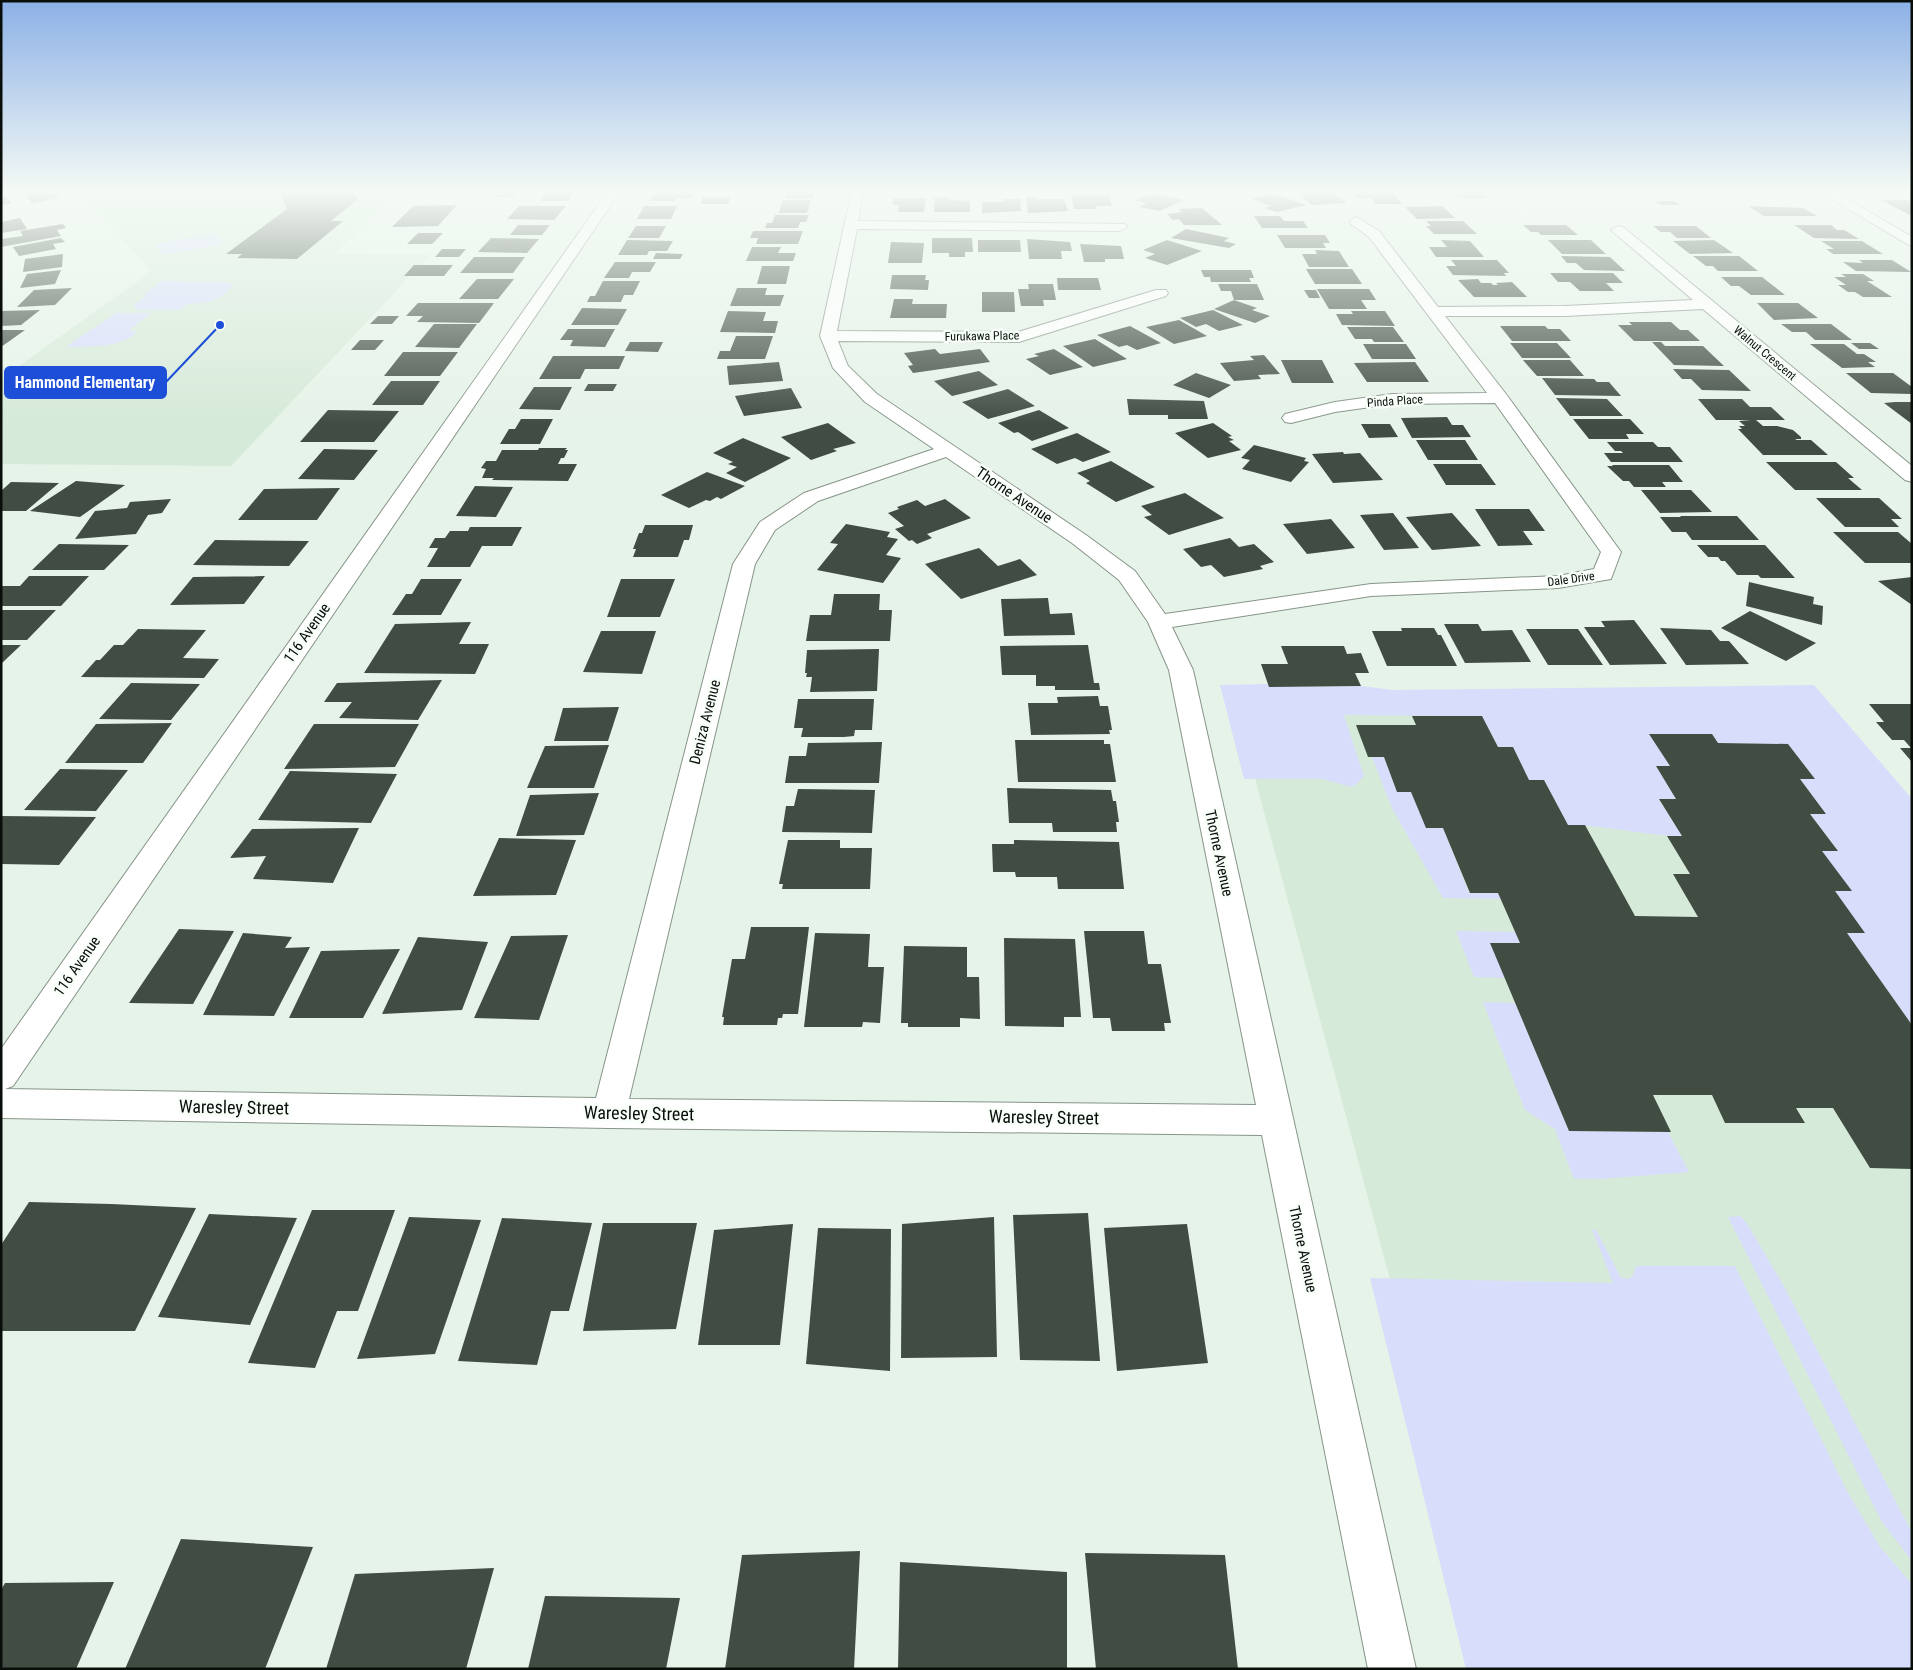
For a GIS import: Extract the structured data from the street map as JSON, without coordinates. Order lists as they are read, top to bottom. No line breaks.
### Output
{"streets":{"street":["Furukawa Place","Walnut Crescent","Pinda Place","Thorne Avenue","Dale Drive","116 Avenue","Deniza Avenue","Waresley Street"]},"crossings":[["Furukawa Place","Thorne Avenue"],["Pinda Place","Dale Drive"],["Thorne Avenue","Dale Drive"],["Thorne Avenue","Deniza Avenue"],["Thorne Avenue","Waresley Street"],["Deniza Avenue","Waresley Street"]],"places":["Hammond Elementary"]}
